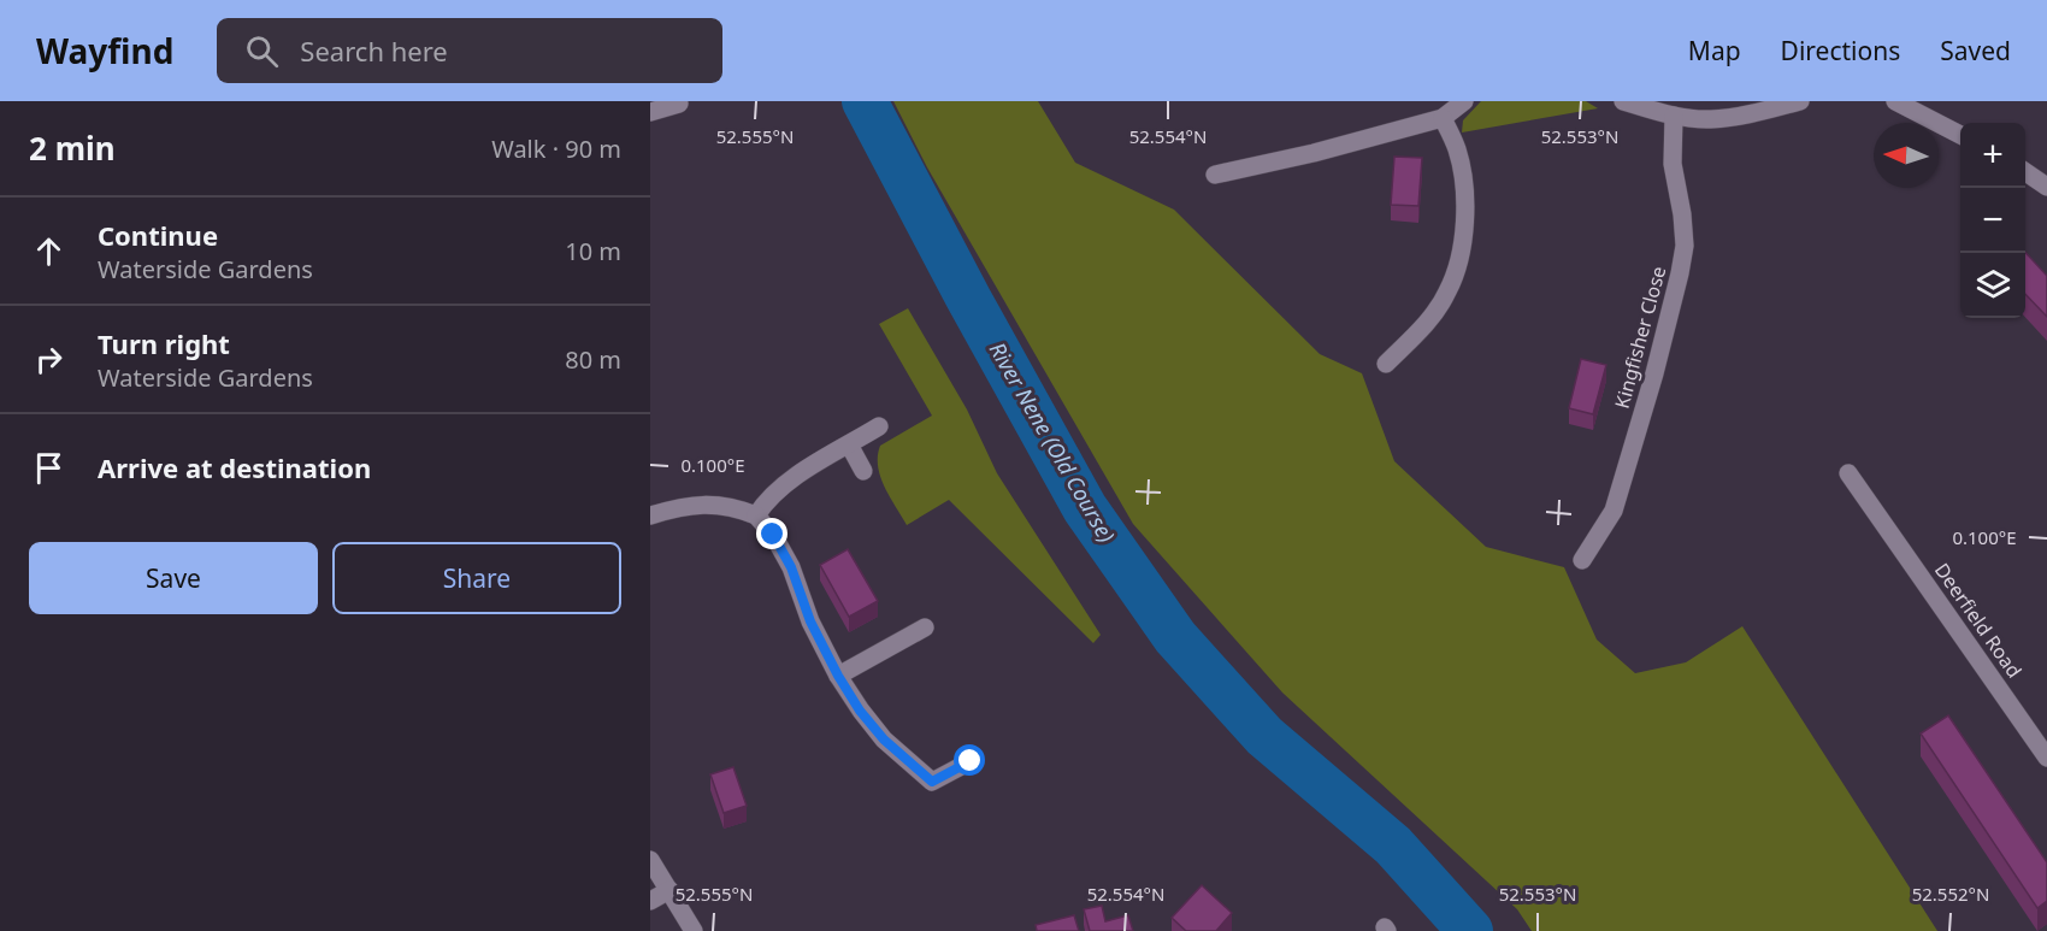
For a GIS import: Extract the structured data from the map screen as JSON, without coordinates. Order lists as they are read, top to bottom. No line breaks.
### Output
{"streets":{"street":["Kingfisher Close","Deerfield Road"]},"water":["River Nene (Old Course)"],"north":"left","page":{"header":"Wayfind","search":"Search here","nav":["Map","Directions","Saved"],"heading":["2 min","Walk · 90 m"],"map_buttons":["+","−"],"list":[["Continue","Waterside Gardens","10 m"],["Turn right","Waterside Gardens","80 m"],"Arrive at destination"],"buttons":["Save","Share"]},"coordinates":["52.555°N","52.554°N","52.553°N","0.100°E","52.552°N"]}
